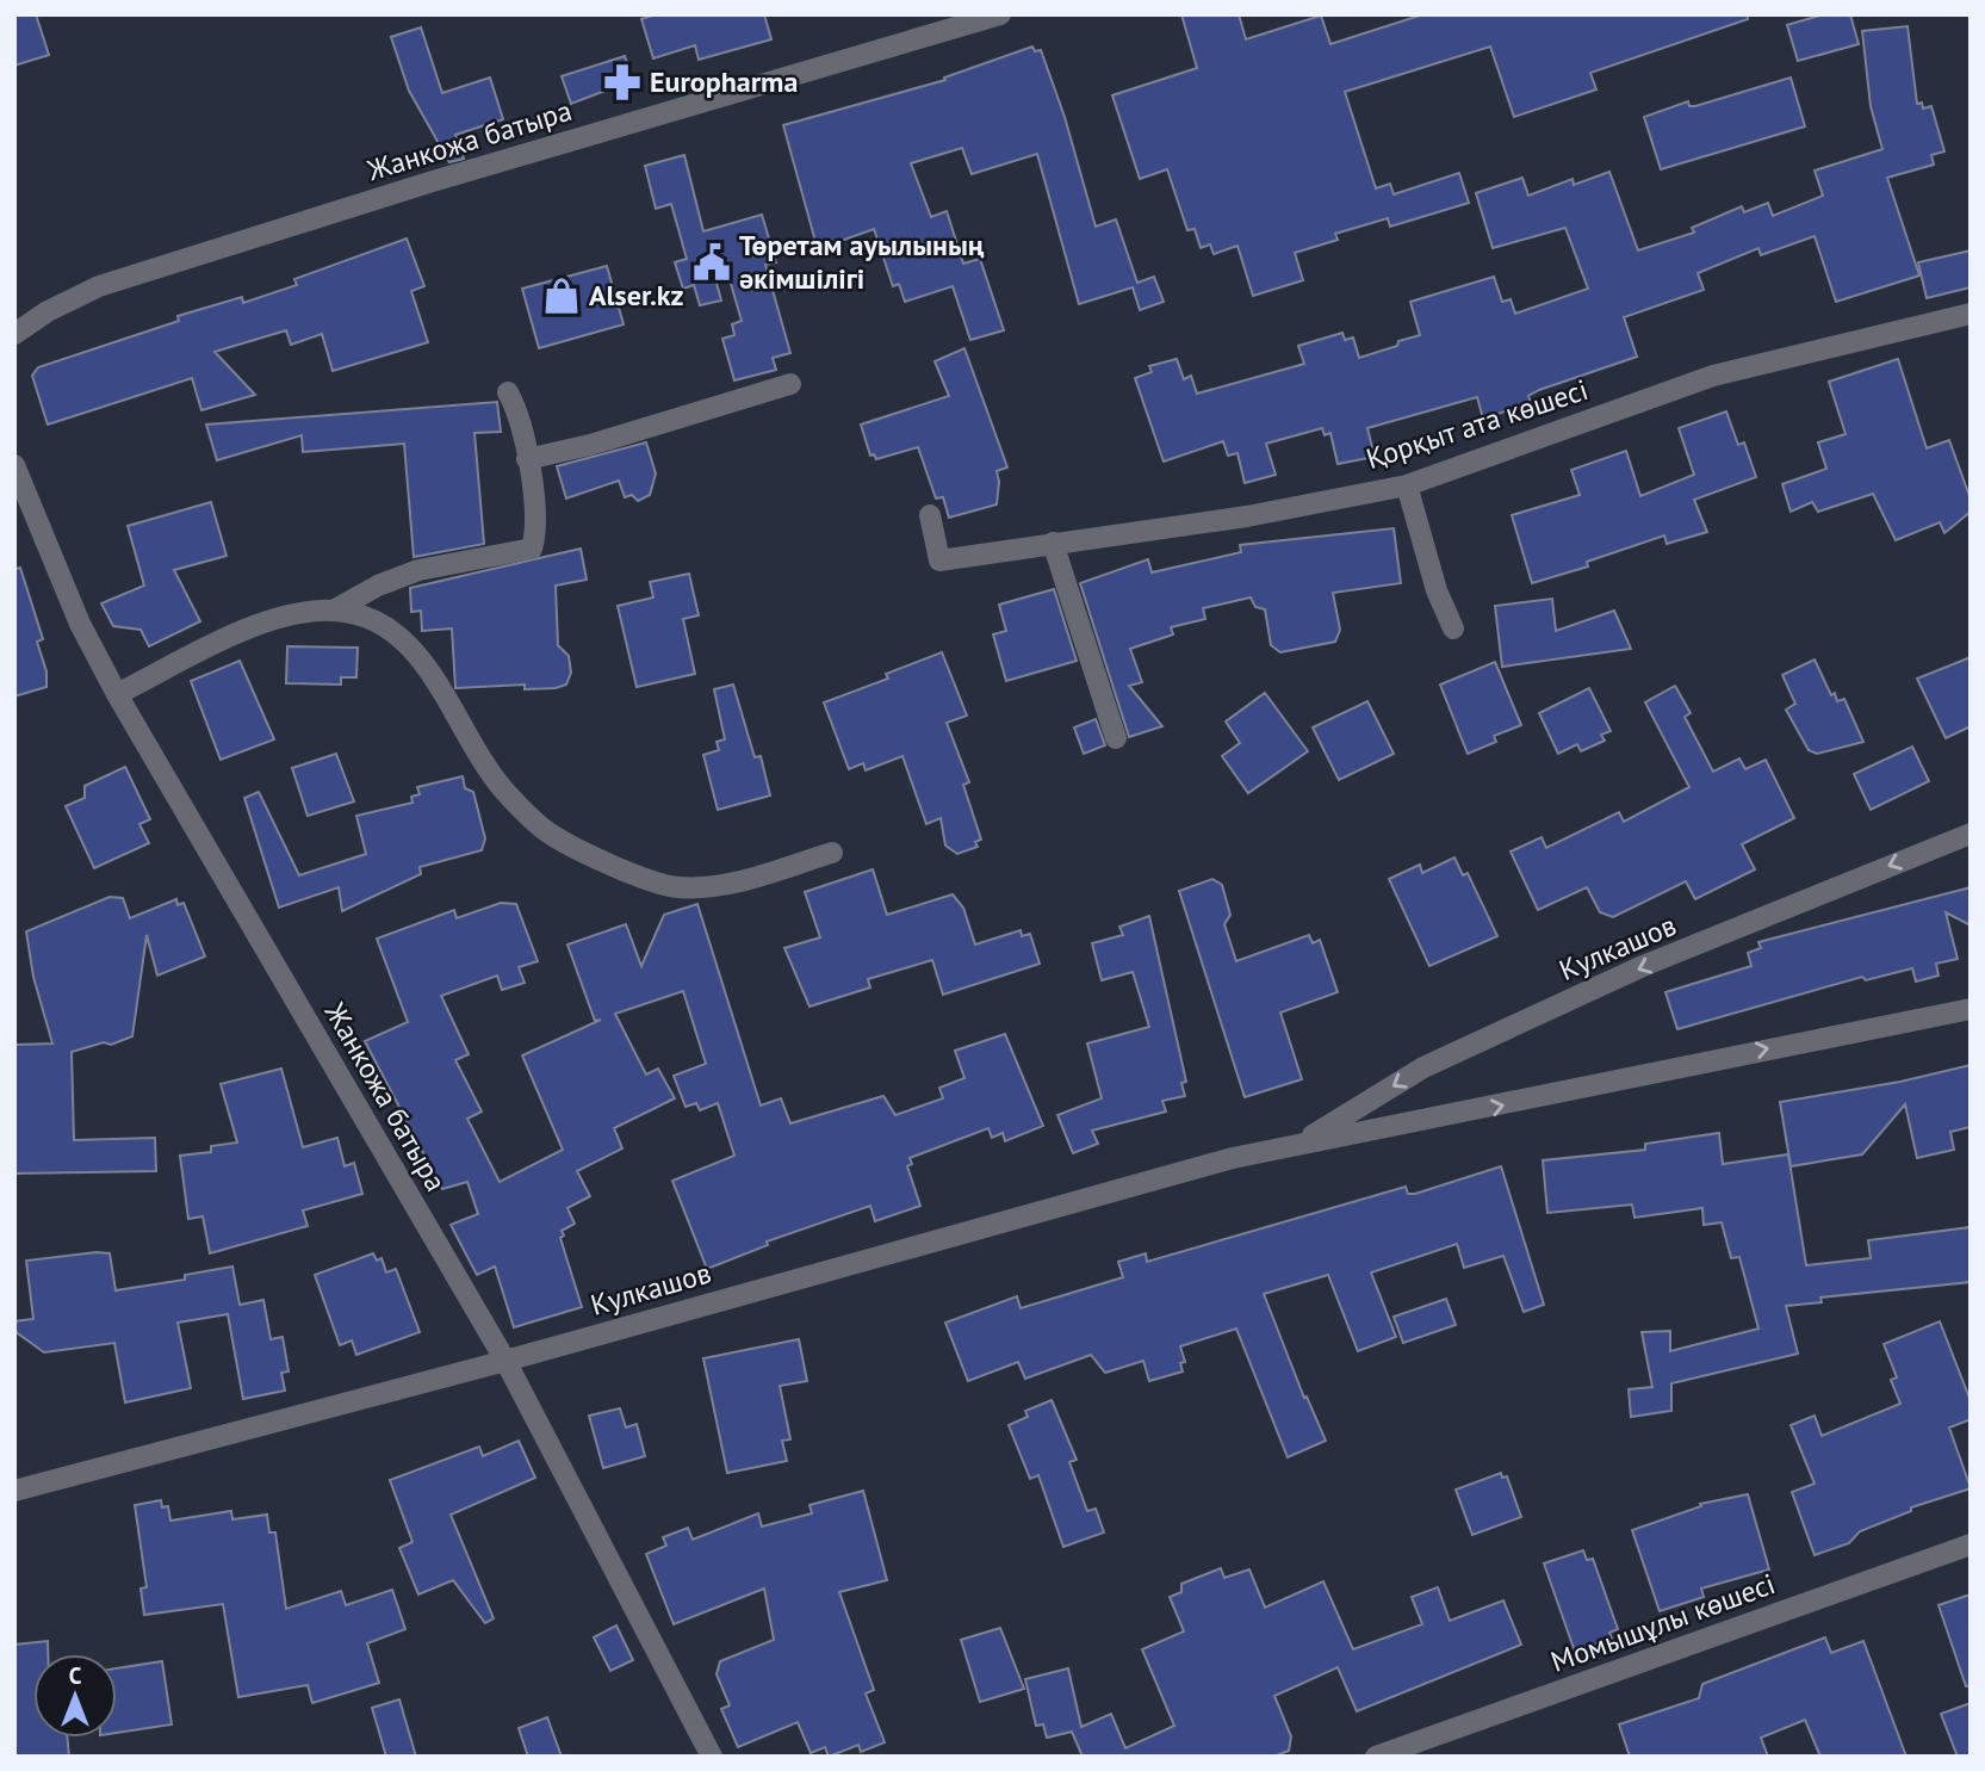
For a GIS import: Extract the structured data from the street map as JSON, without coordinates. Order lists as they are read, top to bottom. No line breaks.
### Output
{"streets":{"street":["Жанкожа батыра","Қорқыт ата көшесі","Кулкашов","Момышұлы көшесі"]},"crossings":[["Жанкожа батыра","Кулкашов"]],"places":{"pharmacy":["Europharma"],"public building":["Төретам ауылының әкімшілігі"],"shop":["Alser.kz"]},"north":"top"}
